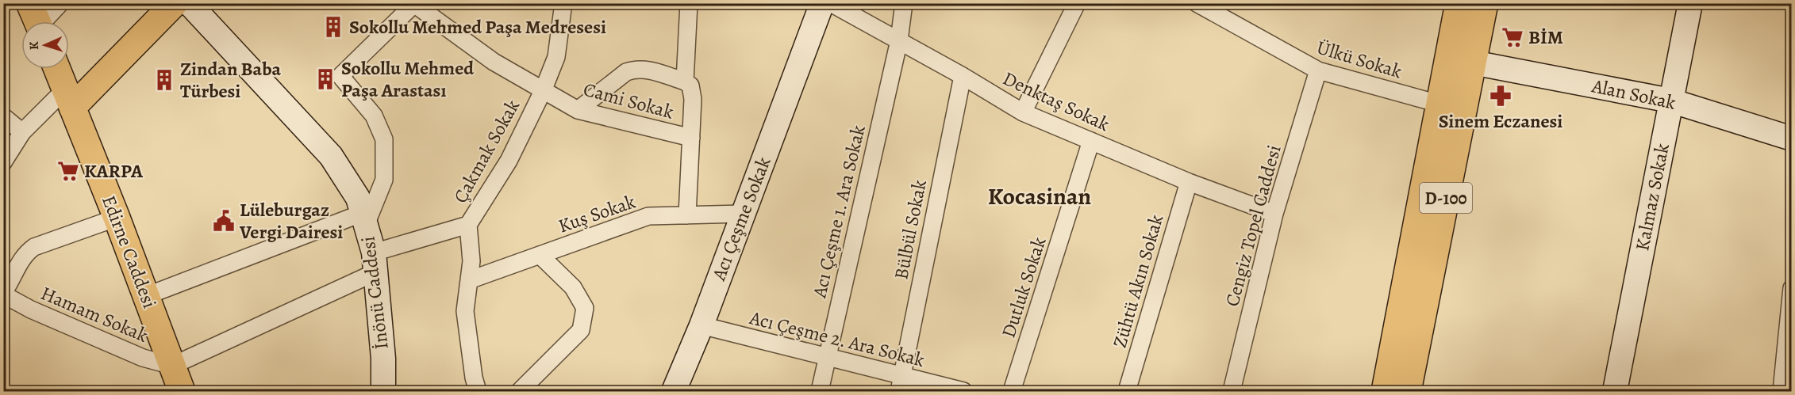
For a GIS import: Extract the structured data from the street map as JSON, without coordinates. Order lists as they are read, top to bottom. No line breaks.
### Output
{"streets":{"main road":["Alan Sokak","Kalmaz Sokak","D-100","Acı Çeşme Sokak","Edirne Caddesi","İnönü Caddesi"],"street":["Ülkü Sokak","Cami Sokak","Denktaş Sokak","Çakmak Sokak","Acı Çeşme 1. Ara Sokak","Kuş Sokak","Cengiz Topel Caddesi","Bülbül Sokak","Zühtü Akın Sokak","Dutluk Sokak","Hamam Sokak","Acı Çeşme 2. Ara Sokak"]},"crossings":[["Ülkü Sokak","D-100"],["Ülkü Sokak","Cengiz Topel Caddesi"],["Alan Sokak","Kalmaz Sokak"],["Alan Sokak","D-100"],["Cami Sokak","Çakmak Sokak"],["Denktaş Sokak","Acı Çeşme 1. Ara Sokak"],["Denktaş Sokak","Cengiz Topel Caddesi"],["Denktaş Sokak","Bülbül Sokak"],["Denktaş Sokak","Zühtü Akın Sokak"],["Denktaş Sokak","Dutluk Sokak"],["Çakmak Sokak","Edirne Caddesi"],["Çakmak Sokak","İnönü Caddesi"],["Çakmak Sokak","Hamam Sokak"],["Acı Çeşme 1. Ara Sokak","Acı Çeşme 2. Ara Sokak"],["Kuş Sokak","Acı Çeşme Sokak"],["Acı Çeşme Sokak","Acı Çeşme 2. Ara Sokak"],["Bülbül Sokak","Acı Çeşme 2. Ara Sokak"],["Edirne Caddesi","Hamam Sokak"]],"districts":["Kocasinan"],"places":{"building":["Sokollu Mehmed Paşa Medresesi","Sokollu Mehmed Paşa Arastası","Zindan Baba Türbesi"],"supermarket":["BİM","KARPA"],"pharmacy":["Sinem Eczanesi"],"public building":["Lüleburgaz Vergi Dairesi"]},"north":"left"}
